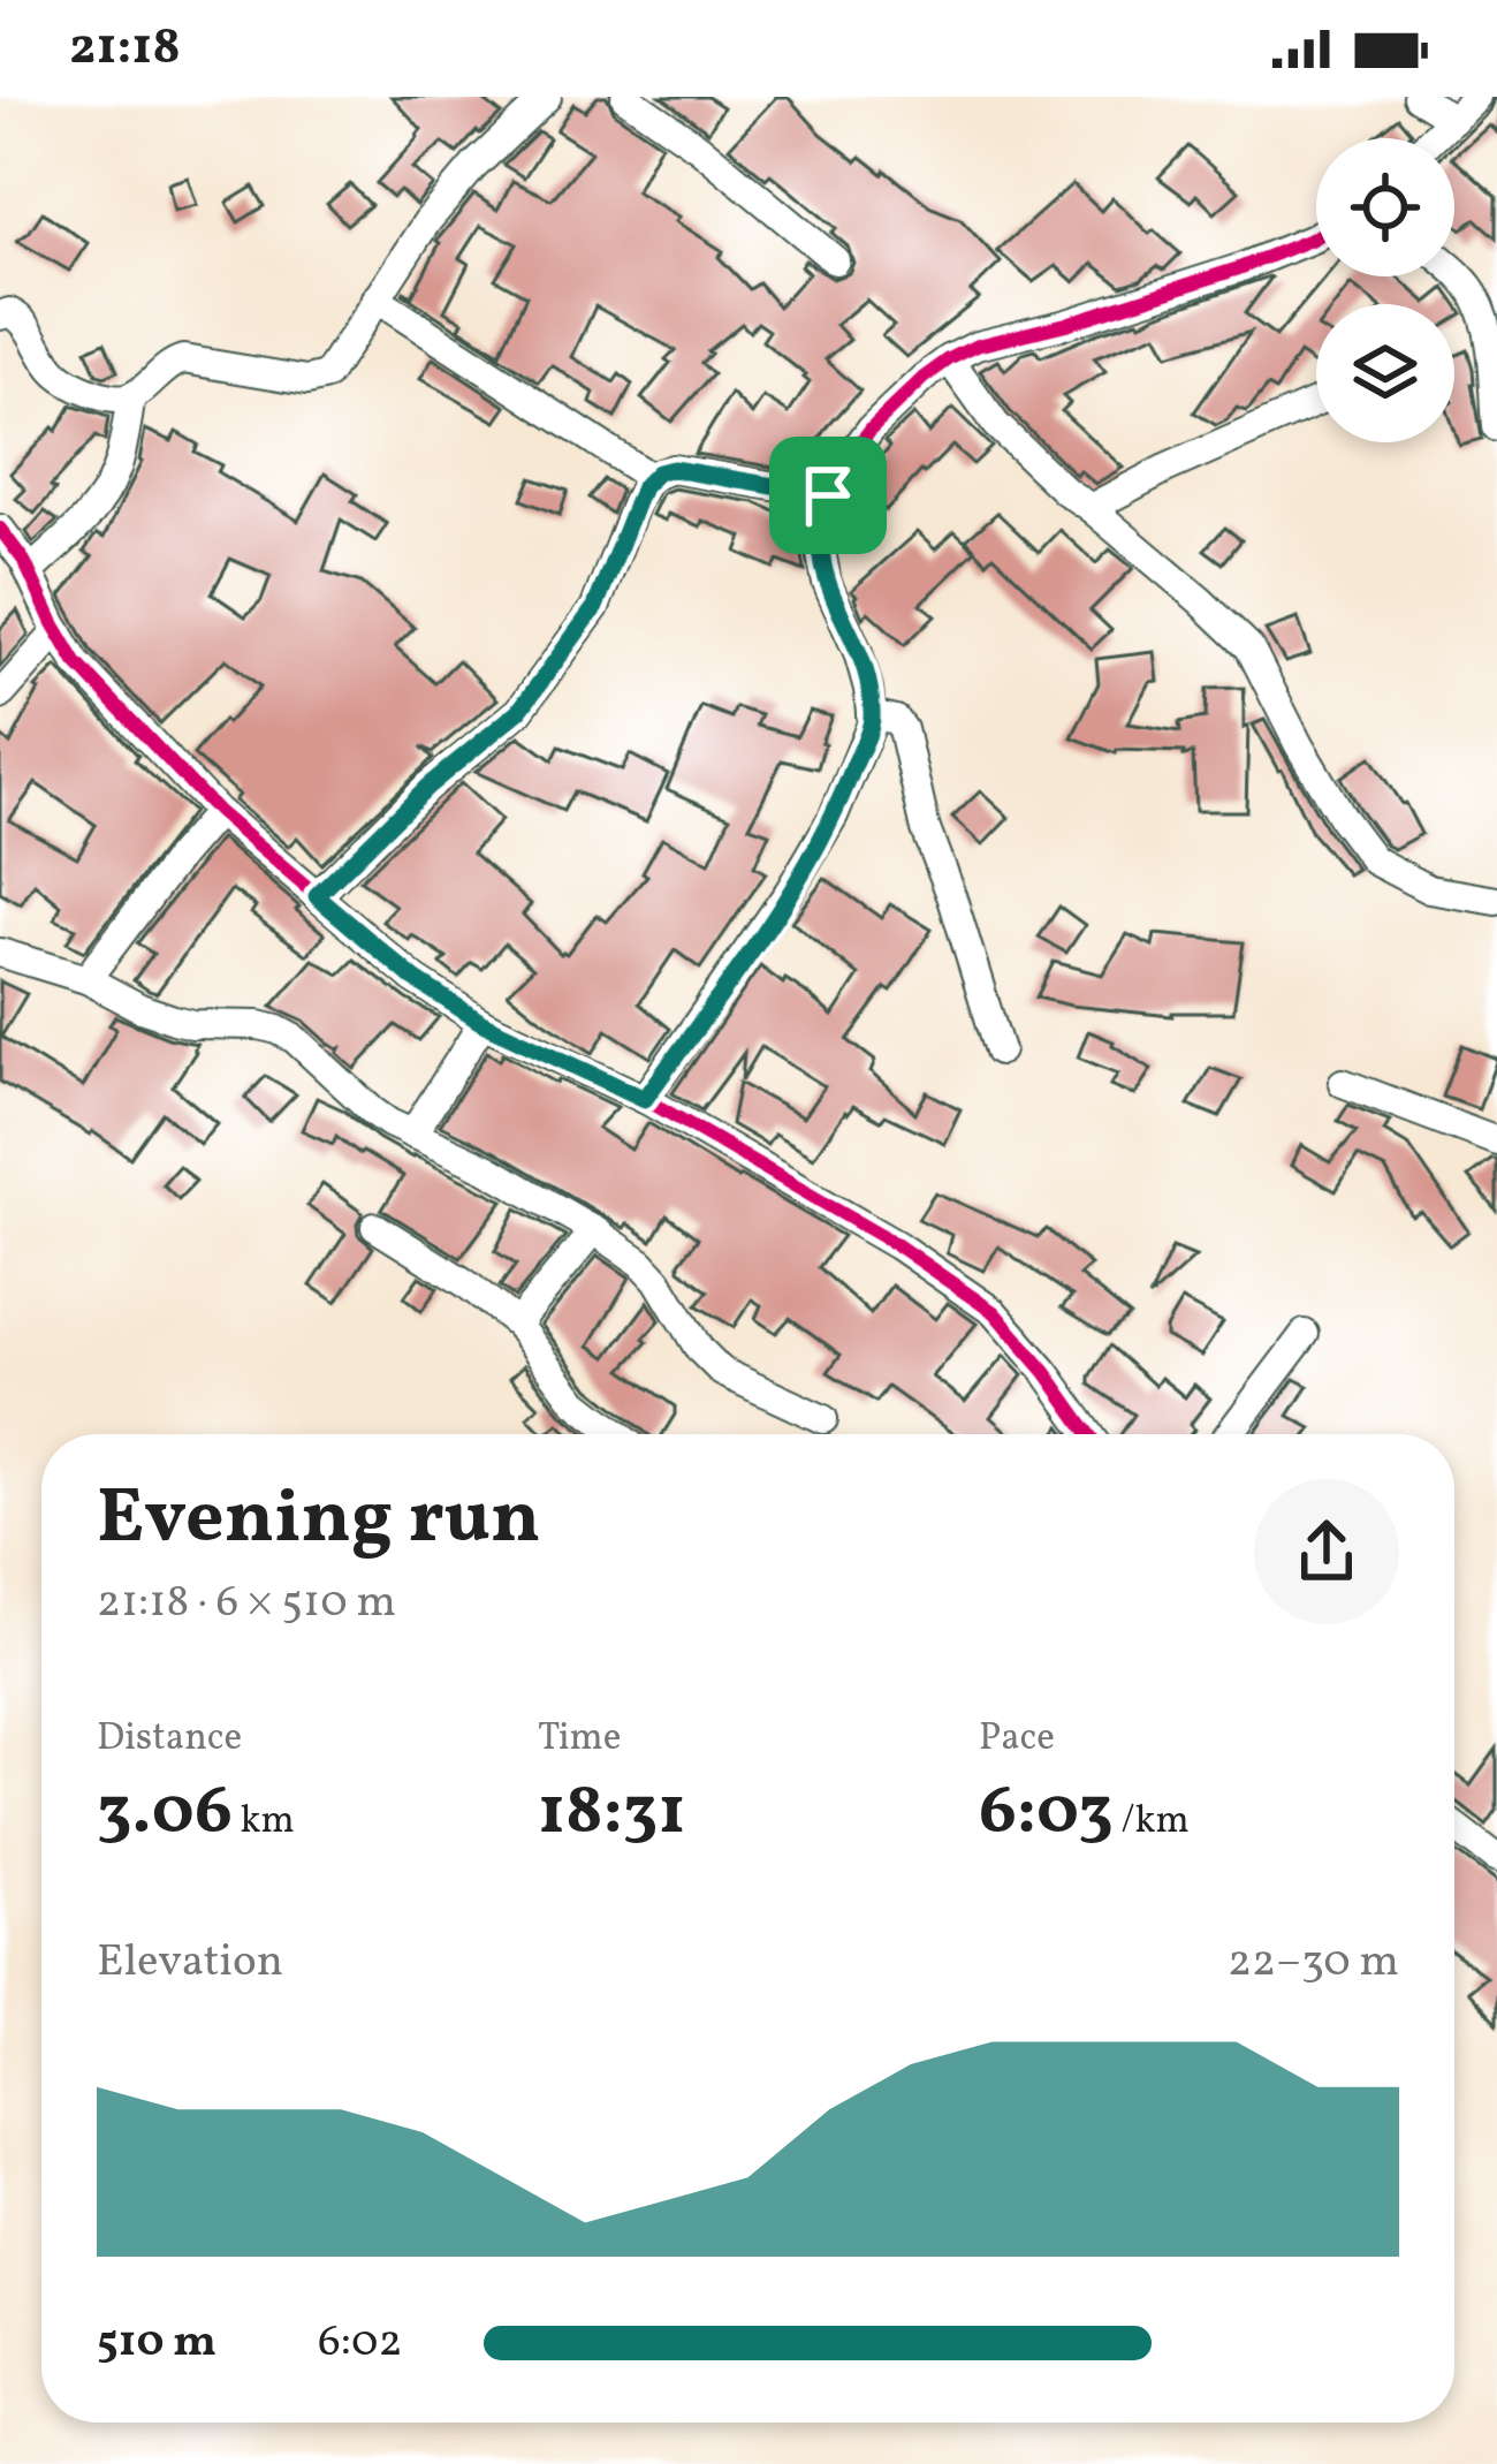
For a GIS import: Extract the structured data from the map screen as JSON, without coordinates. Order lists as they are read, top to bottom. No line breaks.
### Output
{"page":{"status":"21:18","heading":["Evening run","21:18 · 6 × 510 m"],"stats":[["Distance","3.06 km"],["Time","18:31"],["Pace","6:03 /km"]],"chart":["Elevation","22–30 m"],"list":[{"name":"510 m","note":"6:02"}]}}
